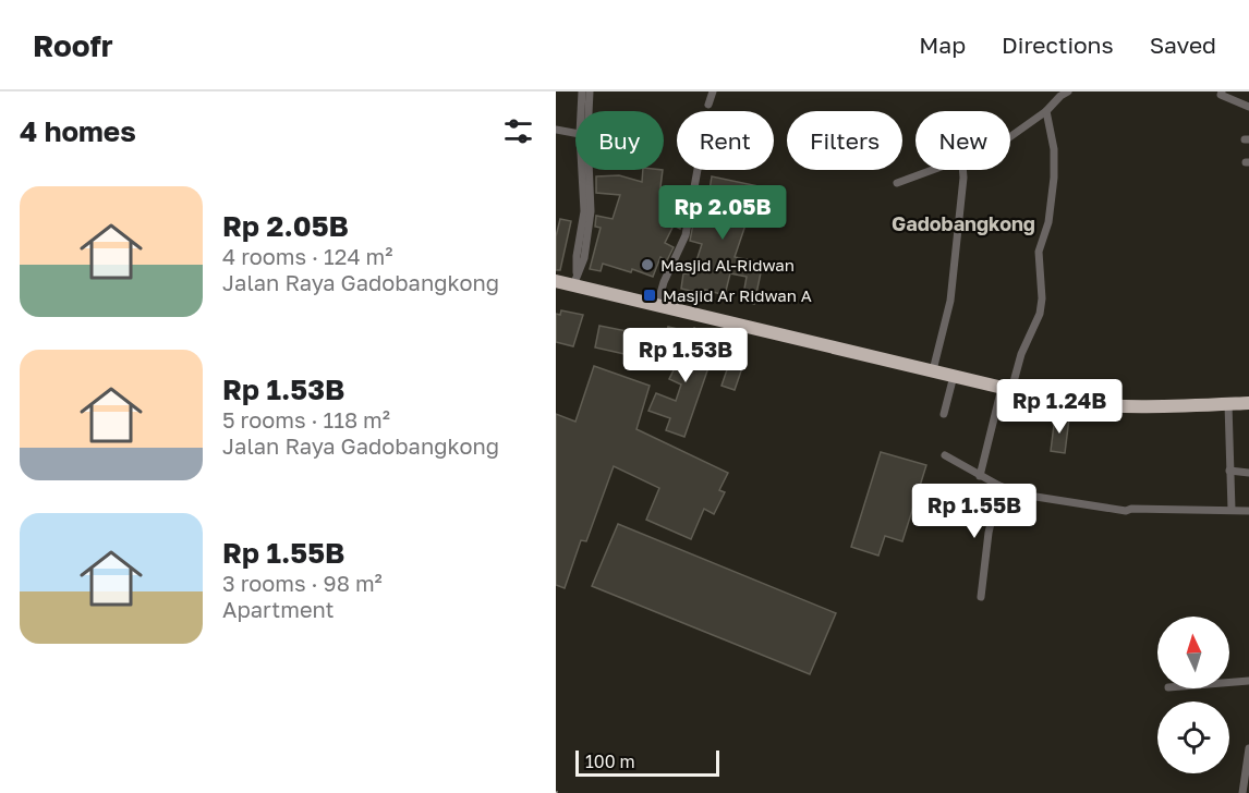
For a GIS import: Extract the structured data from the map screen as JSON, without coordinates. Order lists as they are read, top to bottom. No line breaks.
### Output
{"districts":["Gadobangkong"],"places":{"other":["Masjid Al-Ridwan"],"transit":["Masjid Ar Ridwan A"]},"scale_bar":"100 m","north":"top","page":{"header":"Roofr","nav":["Map","Directions","Saved"],"heading":"4 homes","chip":["Buy","Rent","Filters","New"],"list":[{"name":"Rp 2.05B","note":"4 rooms · 124 m² · Jalan Raya Gadobangkong"},{"name":"Rp 1.53B","note":"5 rooms · 118 m² · Jalan Raya Gadobangkong"},{"name":"Rp 1.55B","note":"3 rooms · 98 m² · Apartment"}],"price":["Rp 2.05B","Rp 1.53B","Rp 1.24B","Rp 1.55B"],"scale":"100 m"}}
